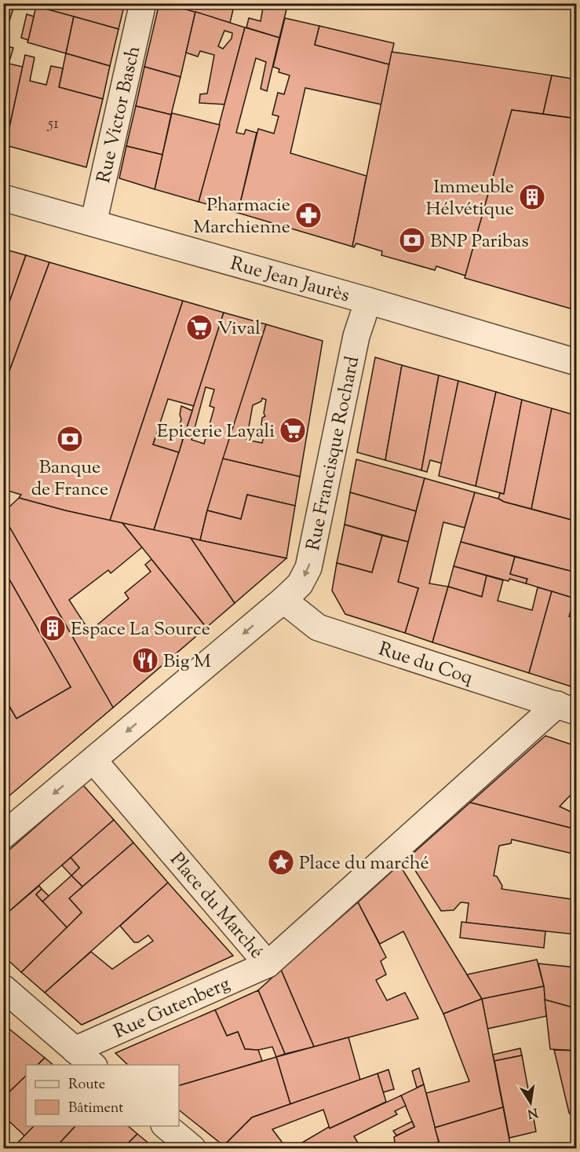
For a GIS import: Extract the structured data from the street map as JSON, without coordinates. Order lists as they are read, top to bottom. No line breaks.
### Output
{"streets":{"street":["Rue Victor Basch","Rue Jean Jaurès","Rue Francisque Rochard","Rue du Coq","Place du Marché","Rue Gutenberg"]},"crossings":[["Rue Victor Basch","Rue Jean Jaurès"],["Rue Jean Jaurès","Rue Francisque Rochard"],["Rue Francisque Rochard","Rue du Coq"],["Rue du Coq","Place du Marché"],["Place du Marché","Rue Gutenberg"]],"one_way":["Rue Francisque Rochard"],"places":{"building":["Immeuble Hélvétique","Espace La Source"],"pharmacy":["Pharmacie Marchienne"],"bank":["BNP Paribas","Banque de France"],"supermarket":["Vival","Epicerie Layali"],"restaurant":["Big M"],"place":["Place du marché"]},"house_numbers":["51"],"legend":["Route","Bâtiment"],"north":"bottom"}
